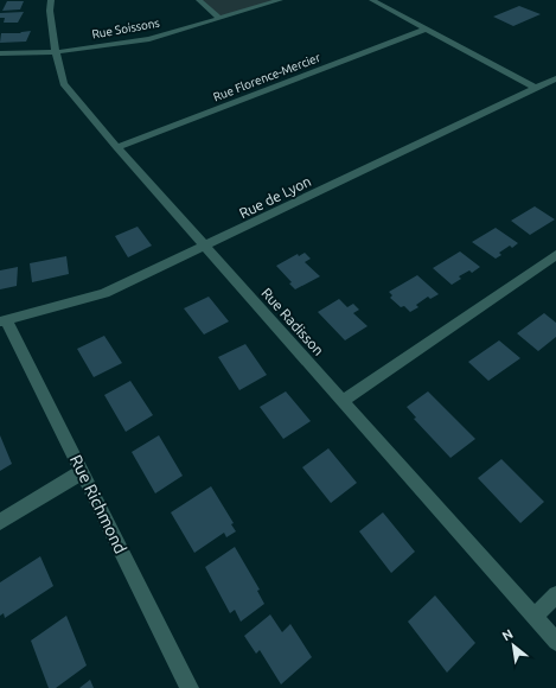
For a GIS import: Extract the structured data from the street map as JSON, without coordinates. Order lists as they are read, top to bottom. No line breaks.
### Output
{"streets":{"street":["Rue Soissons","Rue Florence-Mercier","Rue de Lyon","Rue Radisson","Rue Richmond"]},"crossings":[["Rue Soissons","Rue Radisson"],["Rue Florence-Mercier","Rue Radisson"],["Rue de Lyon","Rue Radisson"],["Rue de Lyon","Rue Richmond"]],"north":"top left"}
